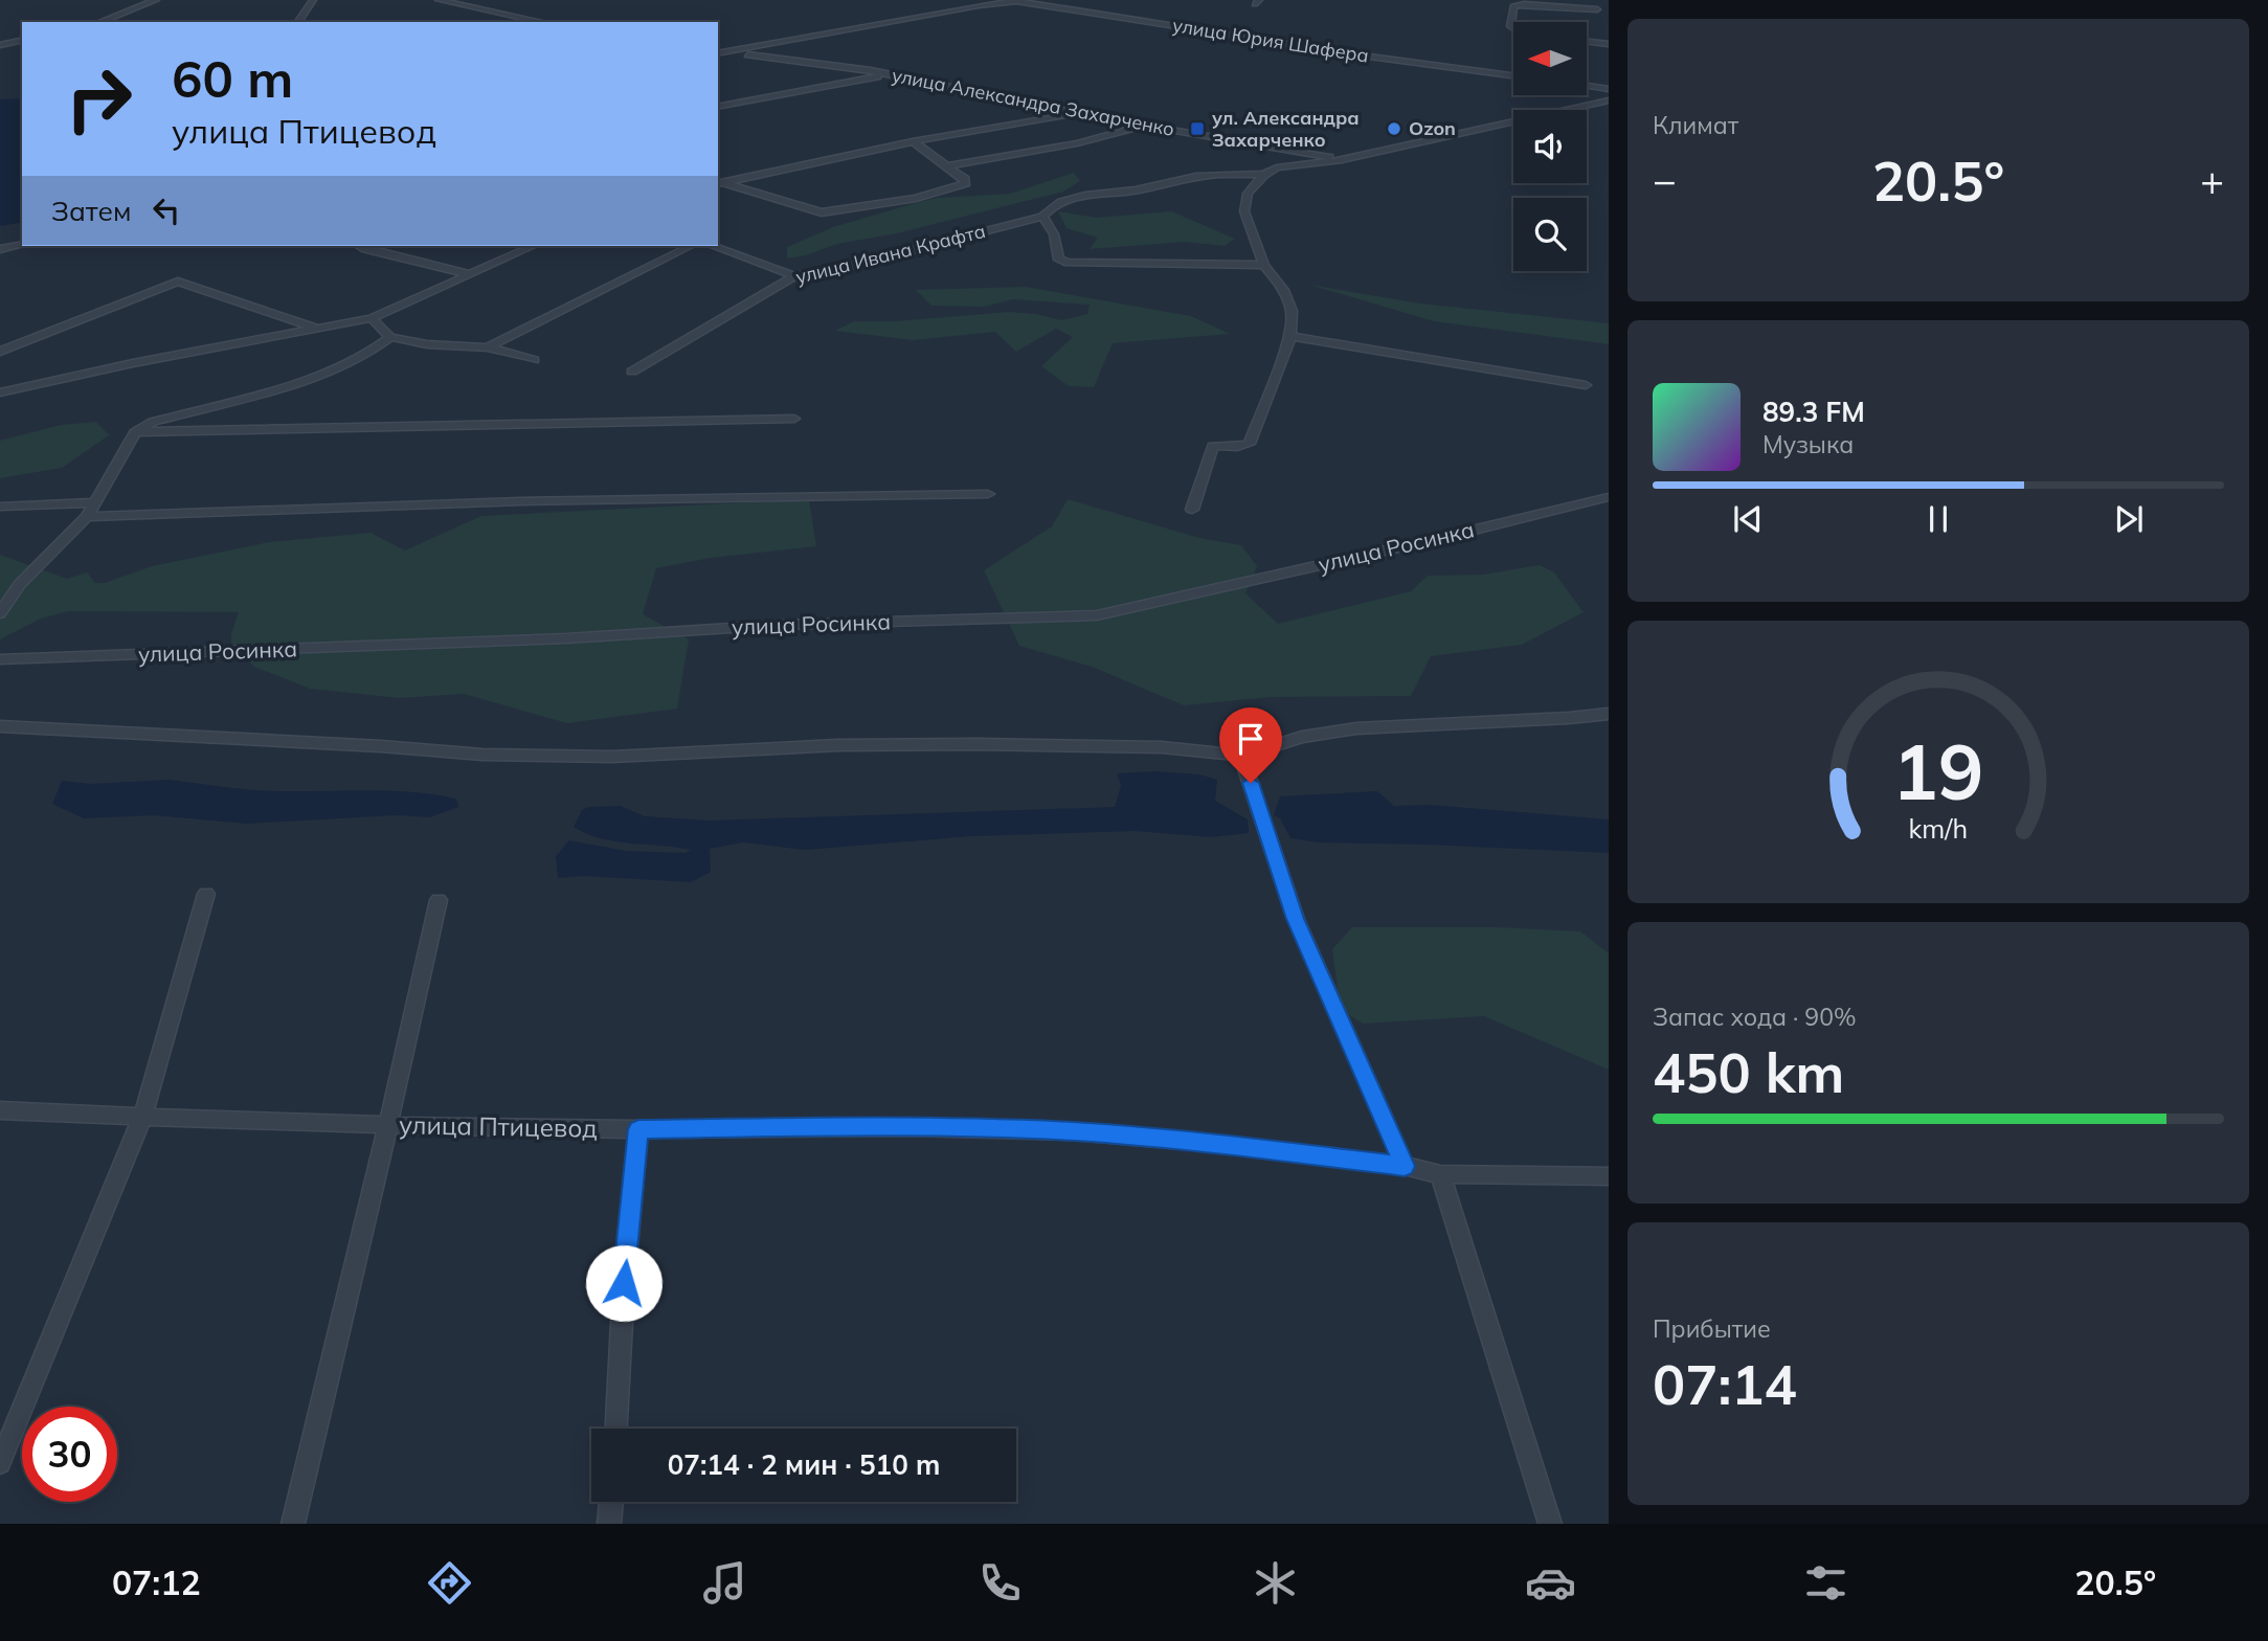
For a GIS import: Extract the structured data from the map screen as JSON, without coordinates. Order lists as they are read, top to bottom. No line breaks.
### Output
{"streets":{"street":["улица Юрия Шафера","улица Александра Захарченко","улица Ивана Крафта","улица Росинка","улица Птицевод"]},"crossings":[["улица Юрия Шафера","улица Александра Захарченко"],["улица Александра Захарченко","улица Ивана Крафта"]],"places":{"transit":["ул. Александра Захарченко"],"other":["Ozon"]},"north":"left","page":{"tile":["Климат",["Запас хода · 90%","450 km"],["Прибытие","07:14"]],"turn":["60 m","улица Птицевод"],"heat":["−","20.5°","+"],"then":"Затем","song":["89.3 FM","Музыка"],"limit":"30","trip":"07:14 · 2 мин · 510 m","tabs":["07:12","20.5°"],"gauge":["19","km/h"]}}
